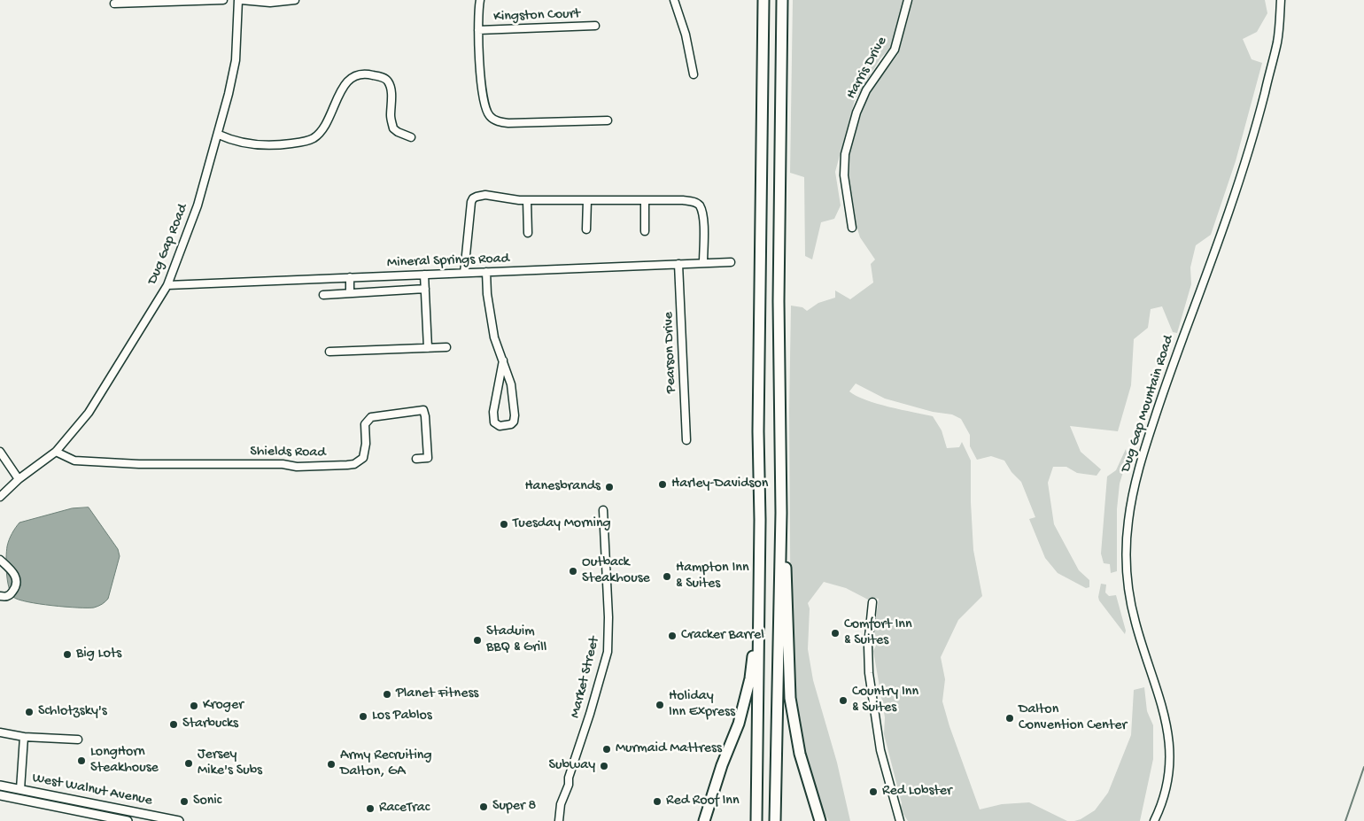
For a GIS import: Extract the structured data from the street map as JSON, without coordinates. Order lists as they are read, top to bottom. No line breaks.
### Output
{"streets":{"main road":["West Walnut Avenue"],"street":["Kingston Court","Harris Drive","Dug Gap Road","Mineral Springs Road","Pearson Drive","Dug Gap Mountain Road","Shields Road","Market Street"]},"crossings":[["Dug Gap Road","Mineral Springs Road"],["Dug Gap Road","Shields Road"],["Mineral Springs Road","Pearson Drive"]],"places":["Harley-Davidson","Hanesbrands","Tuesday Morning","Outback Steakhouse","Hampton Inn & Suites","Comfort Inn & Suites","Cracker Barrel","Staduim BBQ & Grill","Big Lots","Planet Fitness","Country Inn & Suites","Holiday Inn Express","Kroger","Schlotzsky's","Los Pablos","Dalton Convention Center","Starbucks","Murmaid Mattress","LongHorn Steakhouse","Jersey Mike's Subs","Army Recruiting Dalton, GA","Subway","Red Lobster","Sonic","Red Roof Inn","Super 8","RaceTrac"]}
